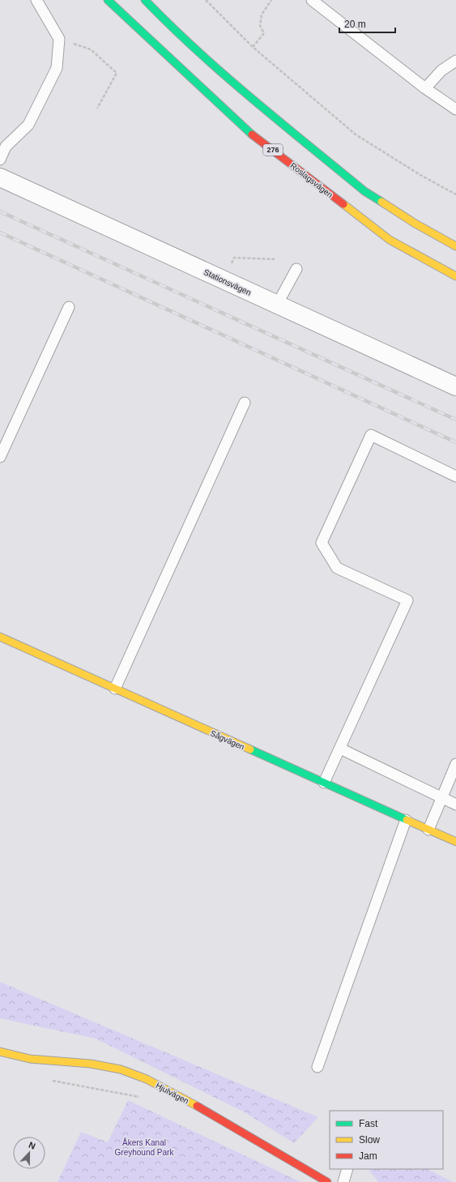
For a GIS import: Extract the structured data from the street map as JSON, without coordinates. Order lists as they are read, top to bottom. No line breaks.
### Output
{"streets":{"street":["276","Roslagsvägen","Stationsvägen","Sågvägen","Hjulvägen"]},"parks":["Åkers Kanal Greyhound Park"],"legend":["Fast","Slow","Jam"],"scale_bar":"20 m","north":"top"}
